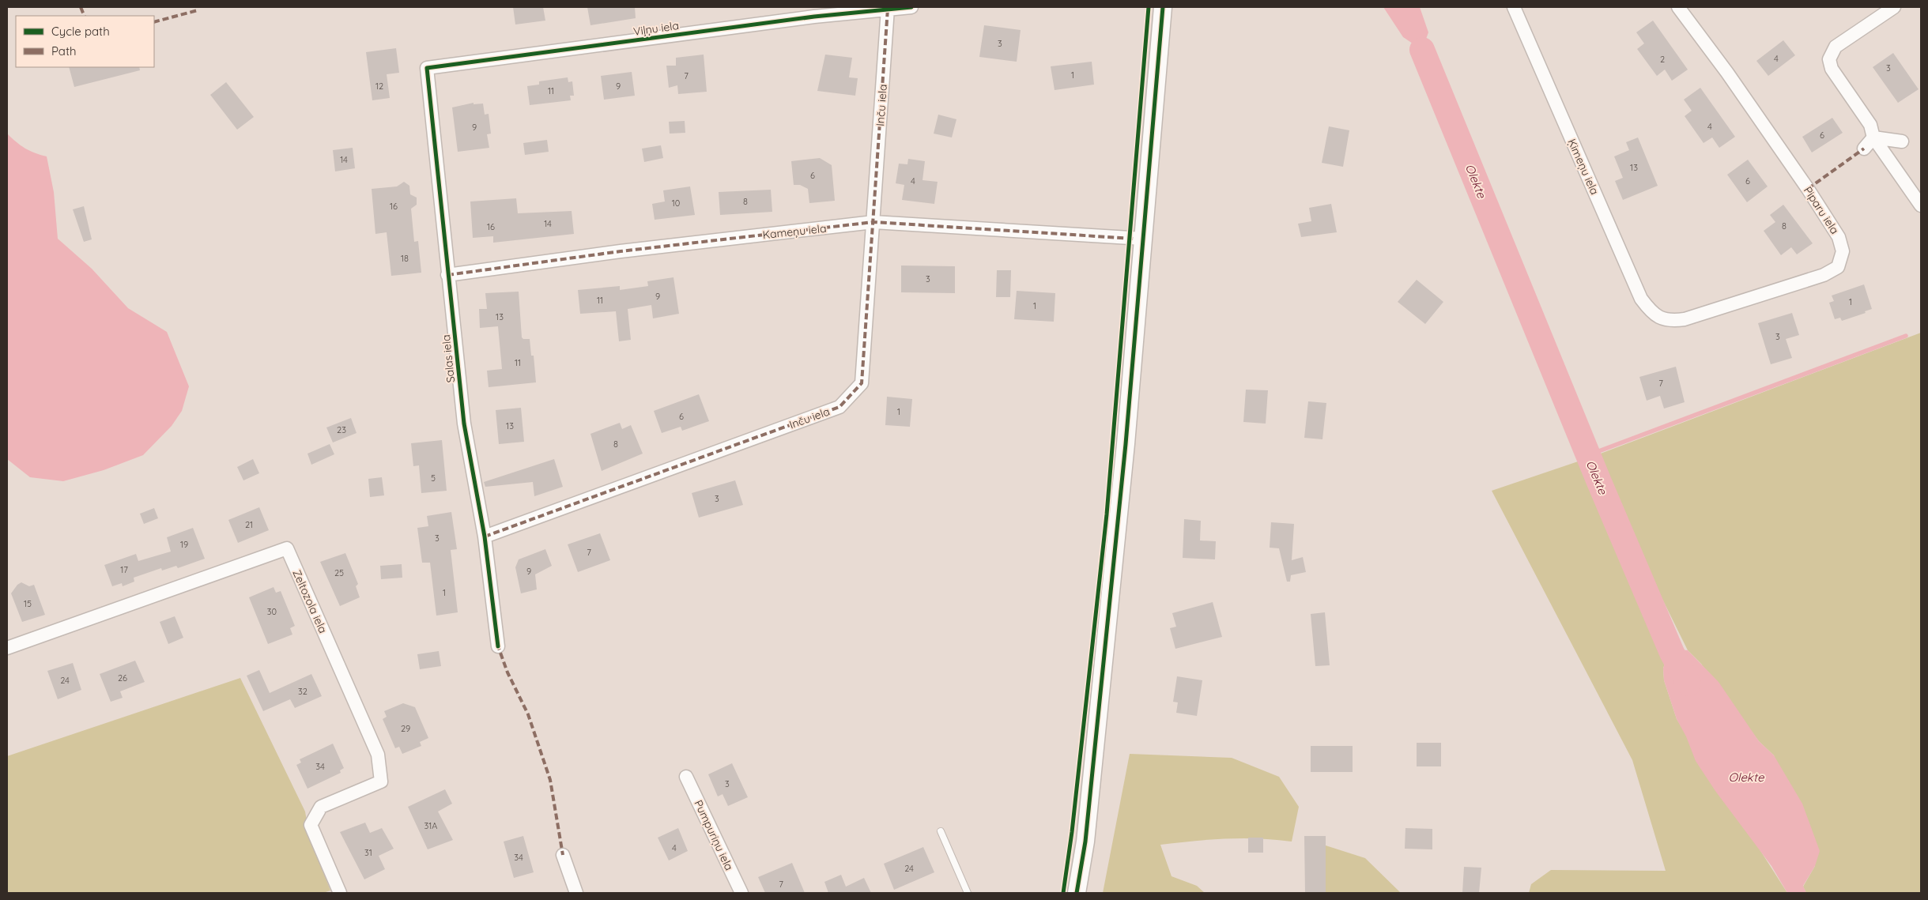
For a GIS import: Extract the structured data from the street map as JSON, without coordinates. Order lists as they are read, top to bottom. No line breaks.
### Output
{"streets":{"street":["Viļņu iela","Inču iela","Ķimeņu iela","Piparu iela","Kameņu iela","Salas iela","Zeltozola iela","Pumpuriņu iela"]},"crossings":[["Viļņu iela","Inču iela"],["Viļņu iela","Salas iela"],["Inču iela","Kameņu iela"],["Inču iela","Salas iela"],["Ķimeņu iela","Piparu iela"],["Kameņu iela","Salas iela"]],"water":["Olekte"],"house_numbers":["3","4","2","3","1","7","12","9","11","4","9","6","14","13","6","4","6","8","10","16","14","8","16","18","3","9","11","1","1","13","3","11","7","1","6","13","23","8","5","3","21","3","19","7","17","9","25","1","15","30","26","24","32","29","34","3","31A","4","31","34","24","7"],"legend":["Cycle path","Path"]}
